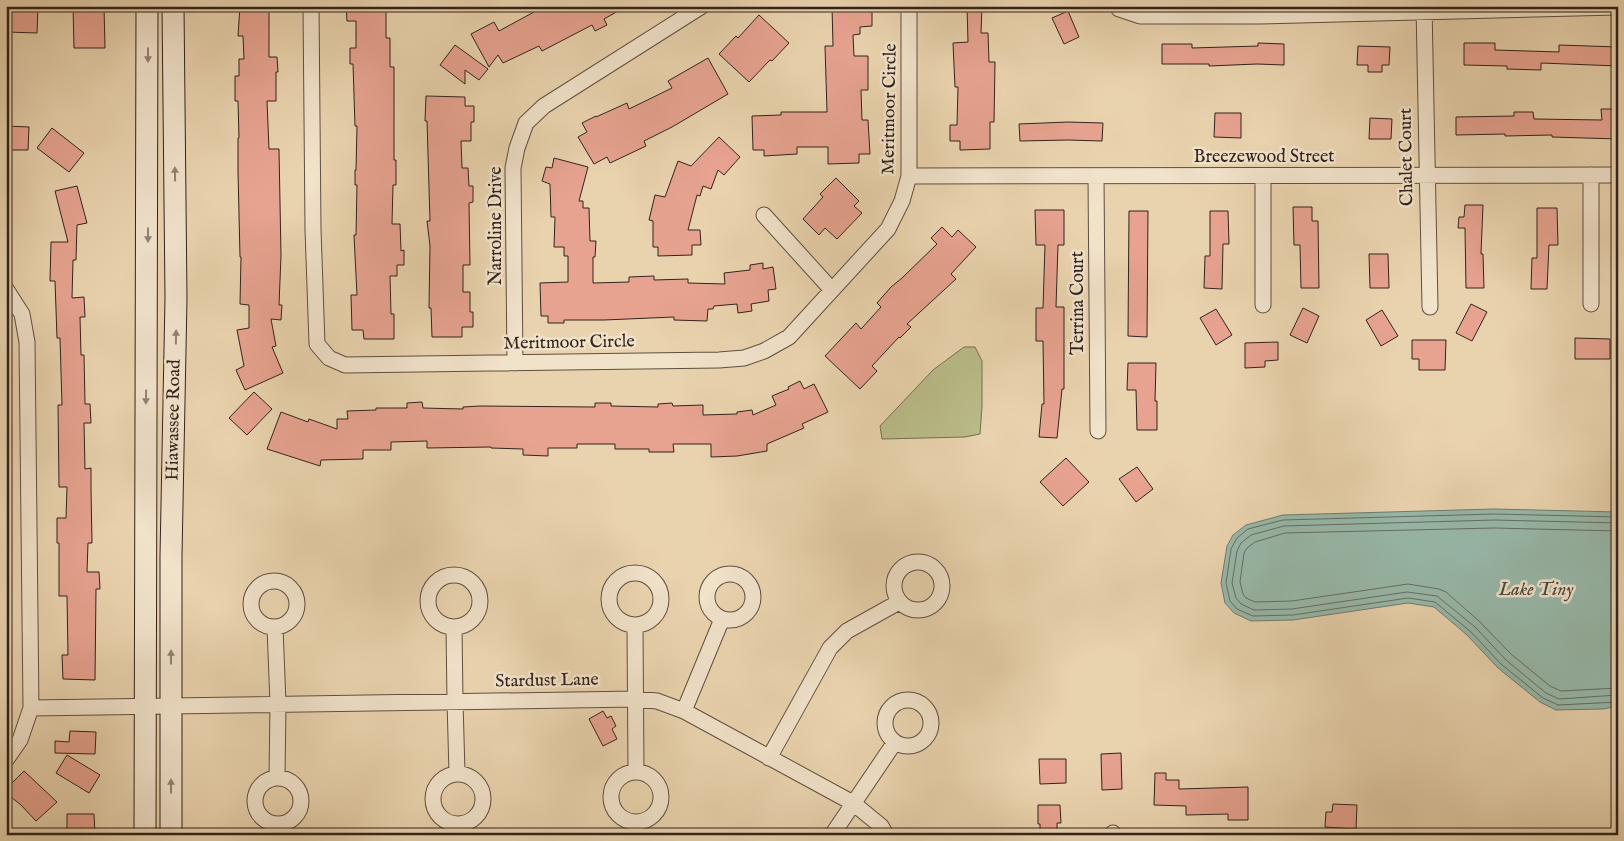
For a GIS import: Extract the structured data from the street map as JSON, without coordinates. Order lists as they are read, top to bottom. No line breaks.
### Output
{"streets":{"street":["Meritmoor Circle","Breezewood Street","Chalet Court","Narroline Drive","Terrina Court","Hiawassee Road","Stardust Lane"]},"crossings":[["Meritmoor Circle","Breezewood Street"],["Meritmoor Circle","Narroline Drive"],["Breezewood Street","Chalet Court"],["Breezewood Street","Terrina Court"],["Hiawassee Road","Stardust Lane"]],"water":["Lake Tiny"]}
